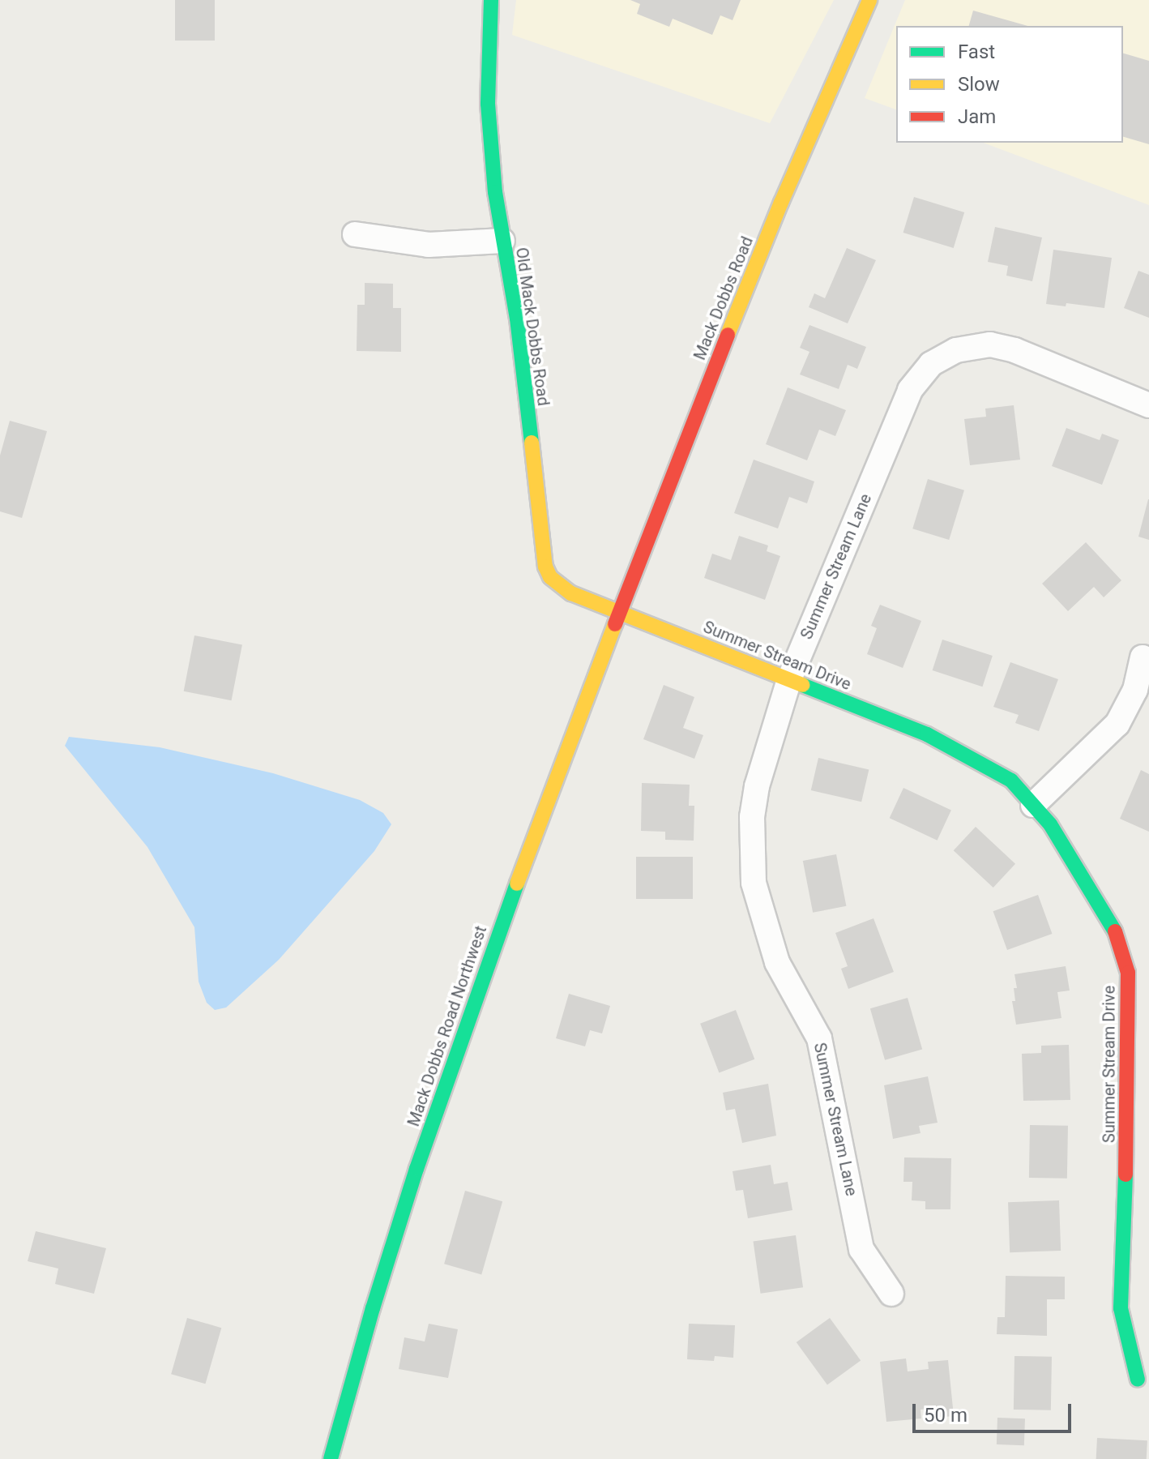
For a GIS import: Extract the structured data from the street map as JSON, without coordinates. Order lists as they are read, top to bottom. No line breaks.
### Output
{"streets":{"street":["Mack Dobbs Road","Old Mack Dobbs Road","Summer Stream Lane","Summer Stream Drive","Mack Dobbs Road Northwest"]},"crossings":[["Mack Dobbs Road","Old Mack Dobbs Road"],["Mack Dobbs Road","Summer Stream Drive"],["Mack Dobbs Road","Mack Dobbs Road Northwest"],["Old Mack Dobbs Road","Summer Stream Drive"],["Old Mack Dobbs Road","Mack Dobbs Road Northwest"],["Summer Stream Lane","Summer Stream Drive"],["Summer Stream Drive","Mack Dobbs Road Northwest"]],"legend":["Fast","Slow","Jam"],"scale_bar":"50 m"}
